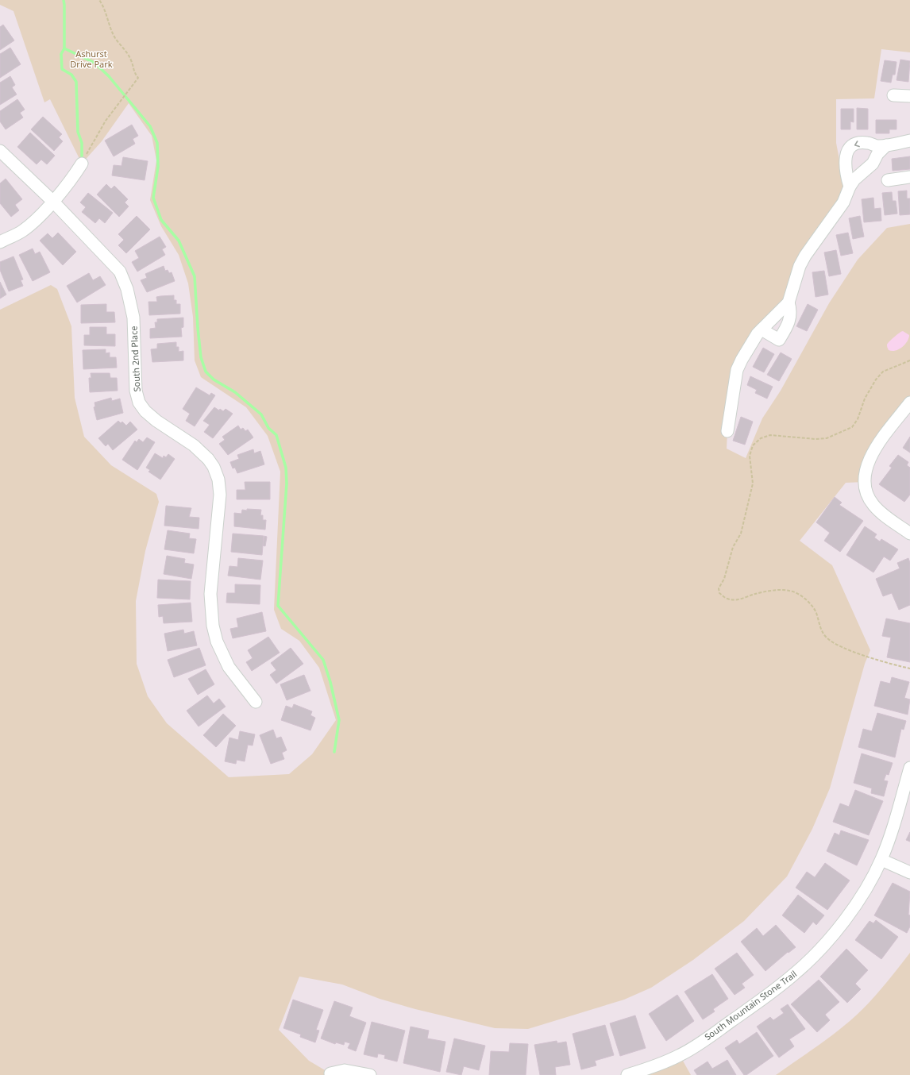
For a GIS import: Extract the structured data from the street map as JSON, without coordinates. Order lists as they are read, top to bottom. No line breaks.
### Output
{"streets":{"street":["South 2nd Place","South Mountain Stone Trail"]},"parks":["Ashurst Drive Park"]}
